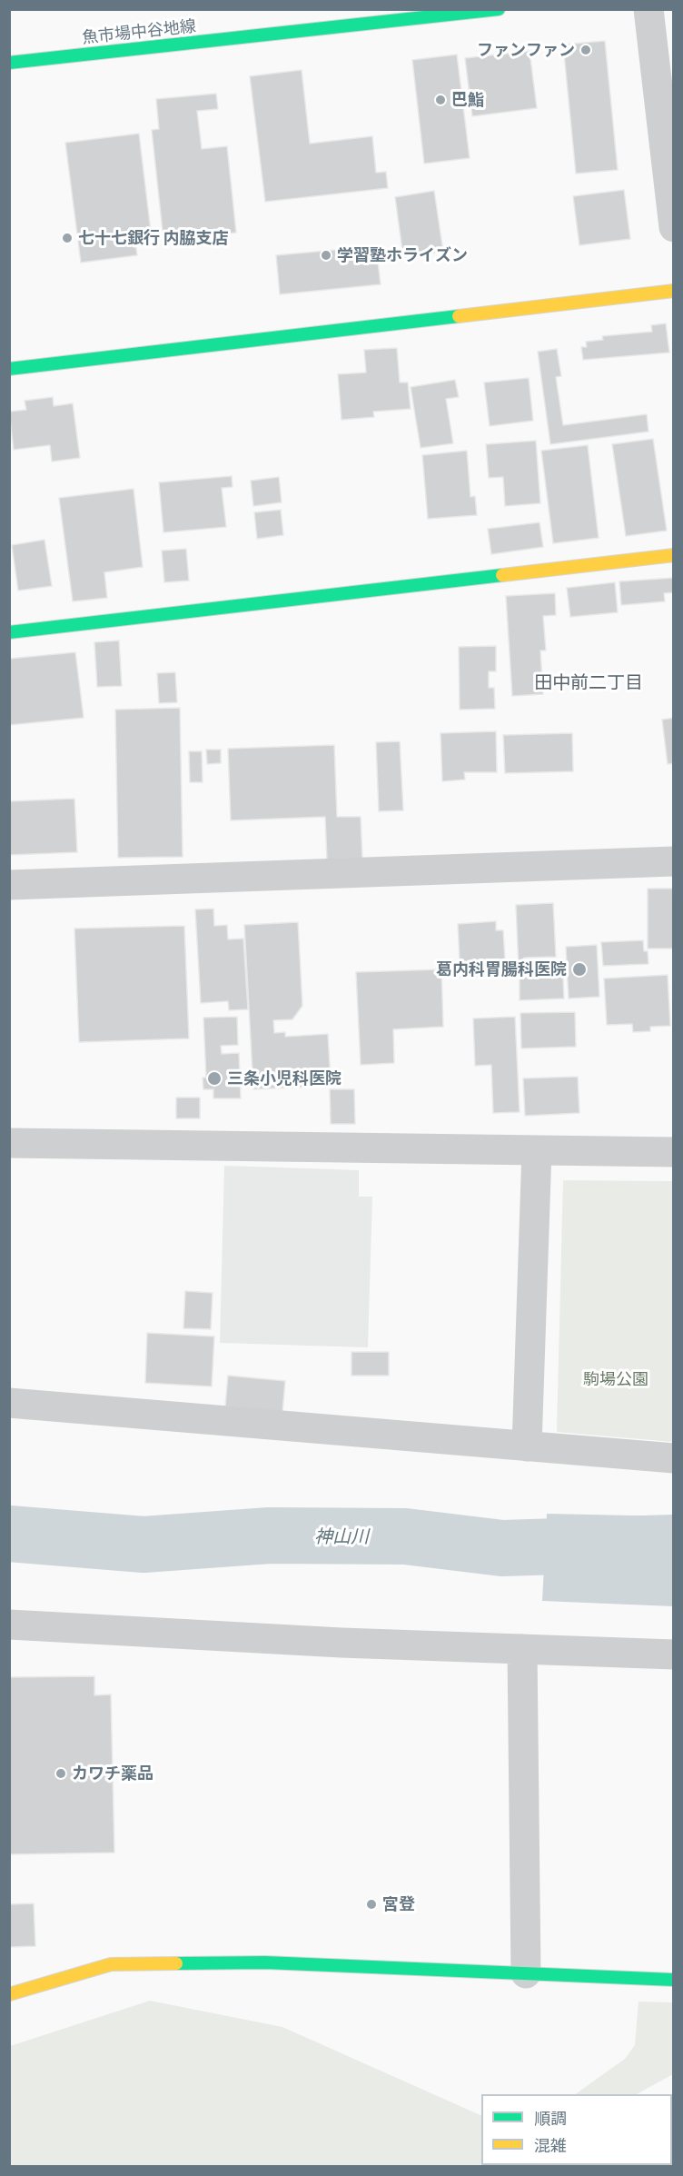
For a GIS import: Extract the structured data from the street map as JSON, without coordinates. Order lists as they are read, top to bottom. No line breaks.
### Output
{"streets":{"street":["魚市場中谷地線"]},"districts":["田中前二丁目"],"water":["神山川"],"parks":["駒場公園"],"places":["ファンファン","巴鮨","七十七銀行 内脇支店","学習塾ホライズン","葛内科胃腸科医院","三条小児科医院","カワチ薬品","宮登"],"legend":["順調","混雑"]}
